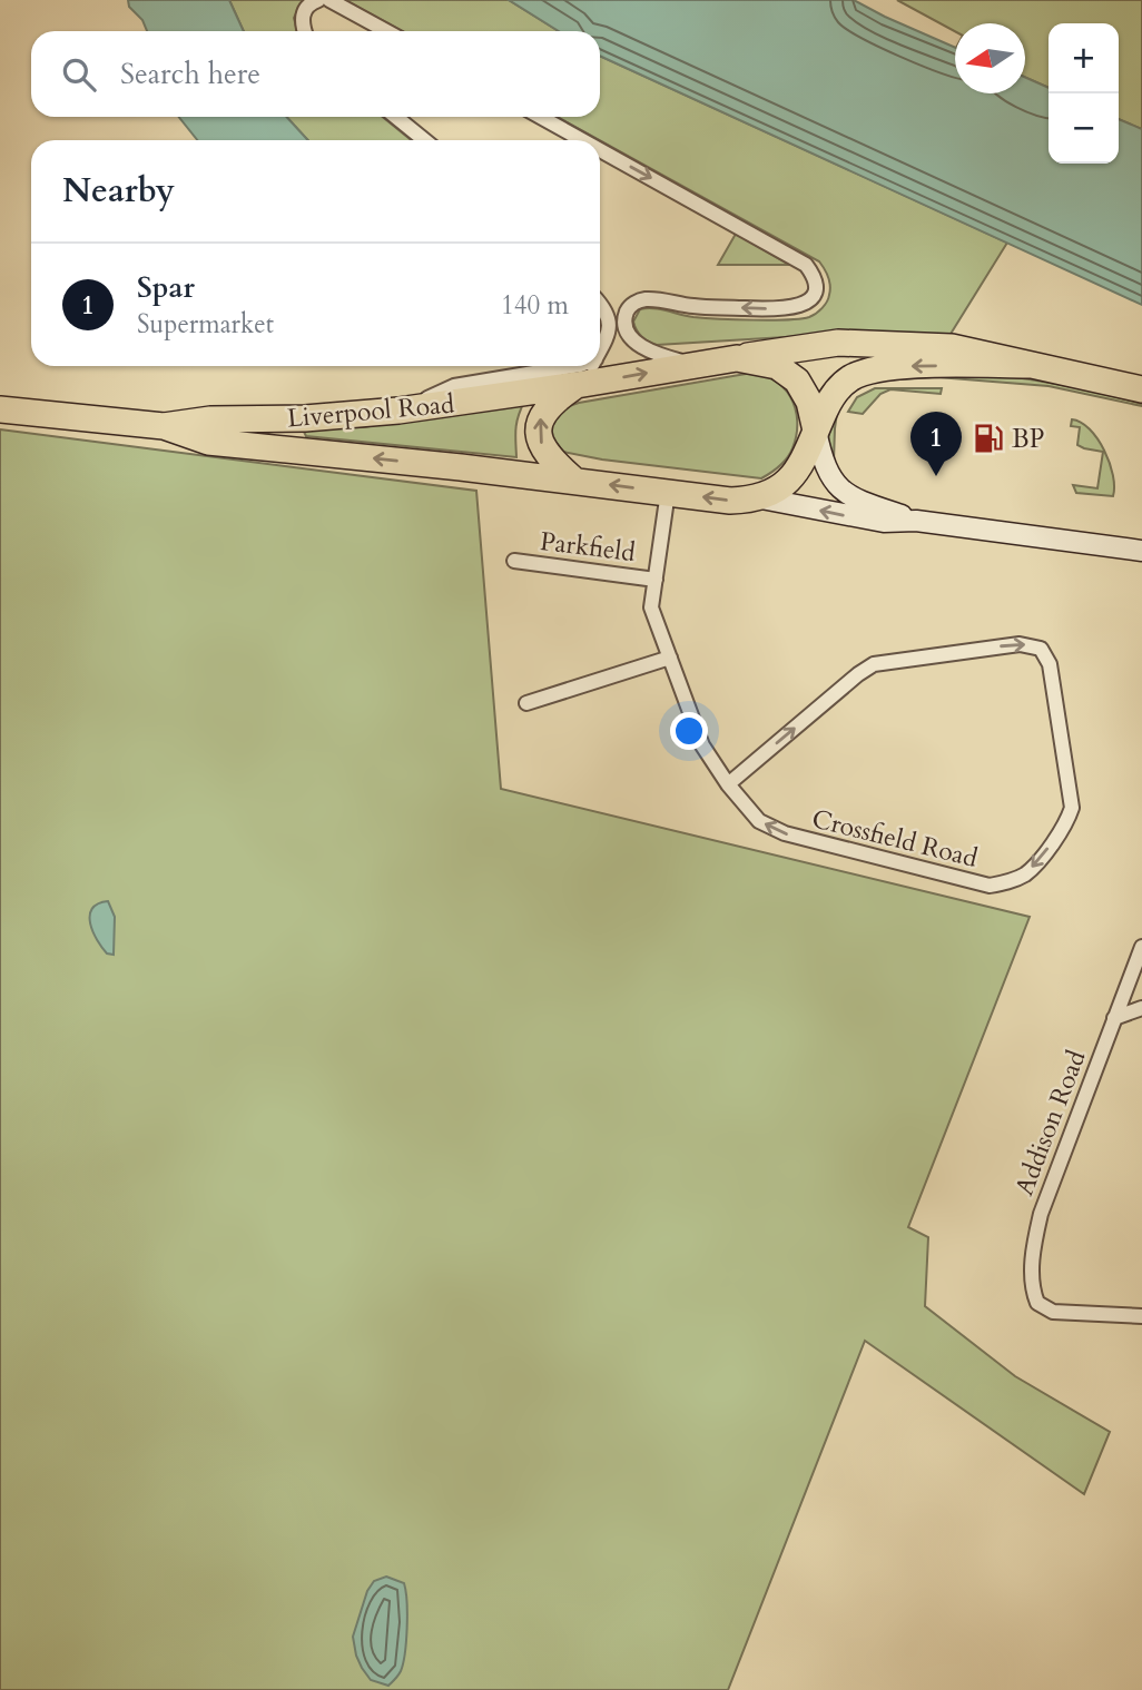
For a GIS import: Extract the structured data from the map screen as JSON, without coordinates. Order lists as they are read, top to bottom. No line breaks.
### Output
{"streets":{"highway":["Liverpool Road"],"street":["Parkfield","Crossfield Road","Addison Road"]},"crossings":[["Liverpool Road","Crossfield Road"],["Parkfield","Crossfield Road"]],"places":{"fuel station":["BP"]},"north":"left","page":{"map_buttons":["+","−"],"search":"Search here","heading":"Nearby","list":[{"mark":"1","name":"Spar","note":"Supermarket","value":"140 m"}],"pins":"1"}}
